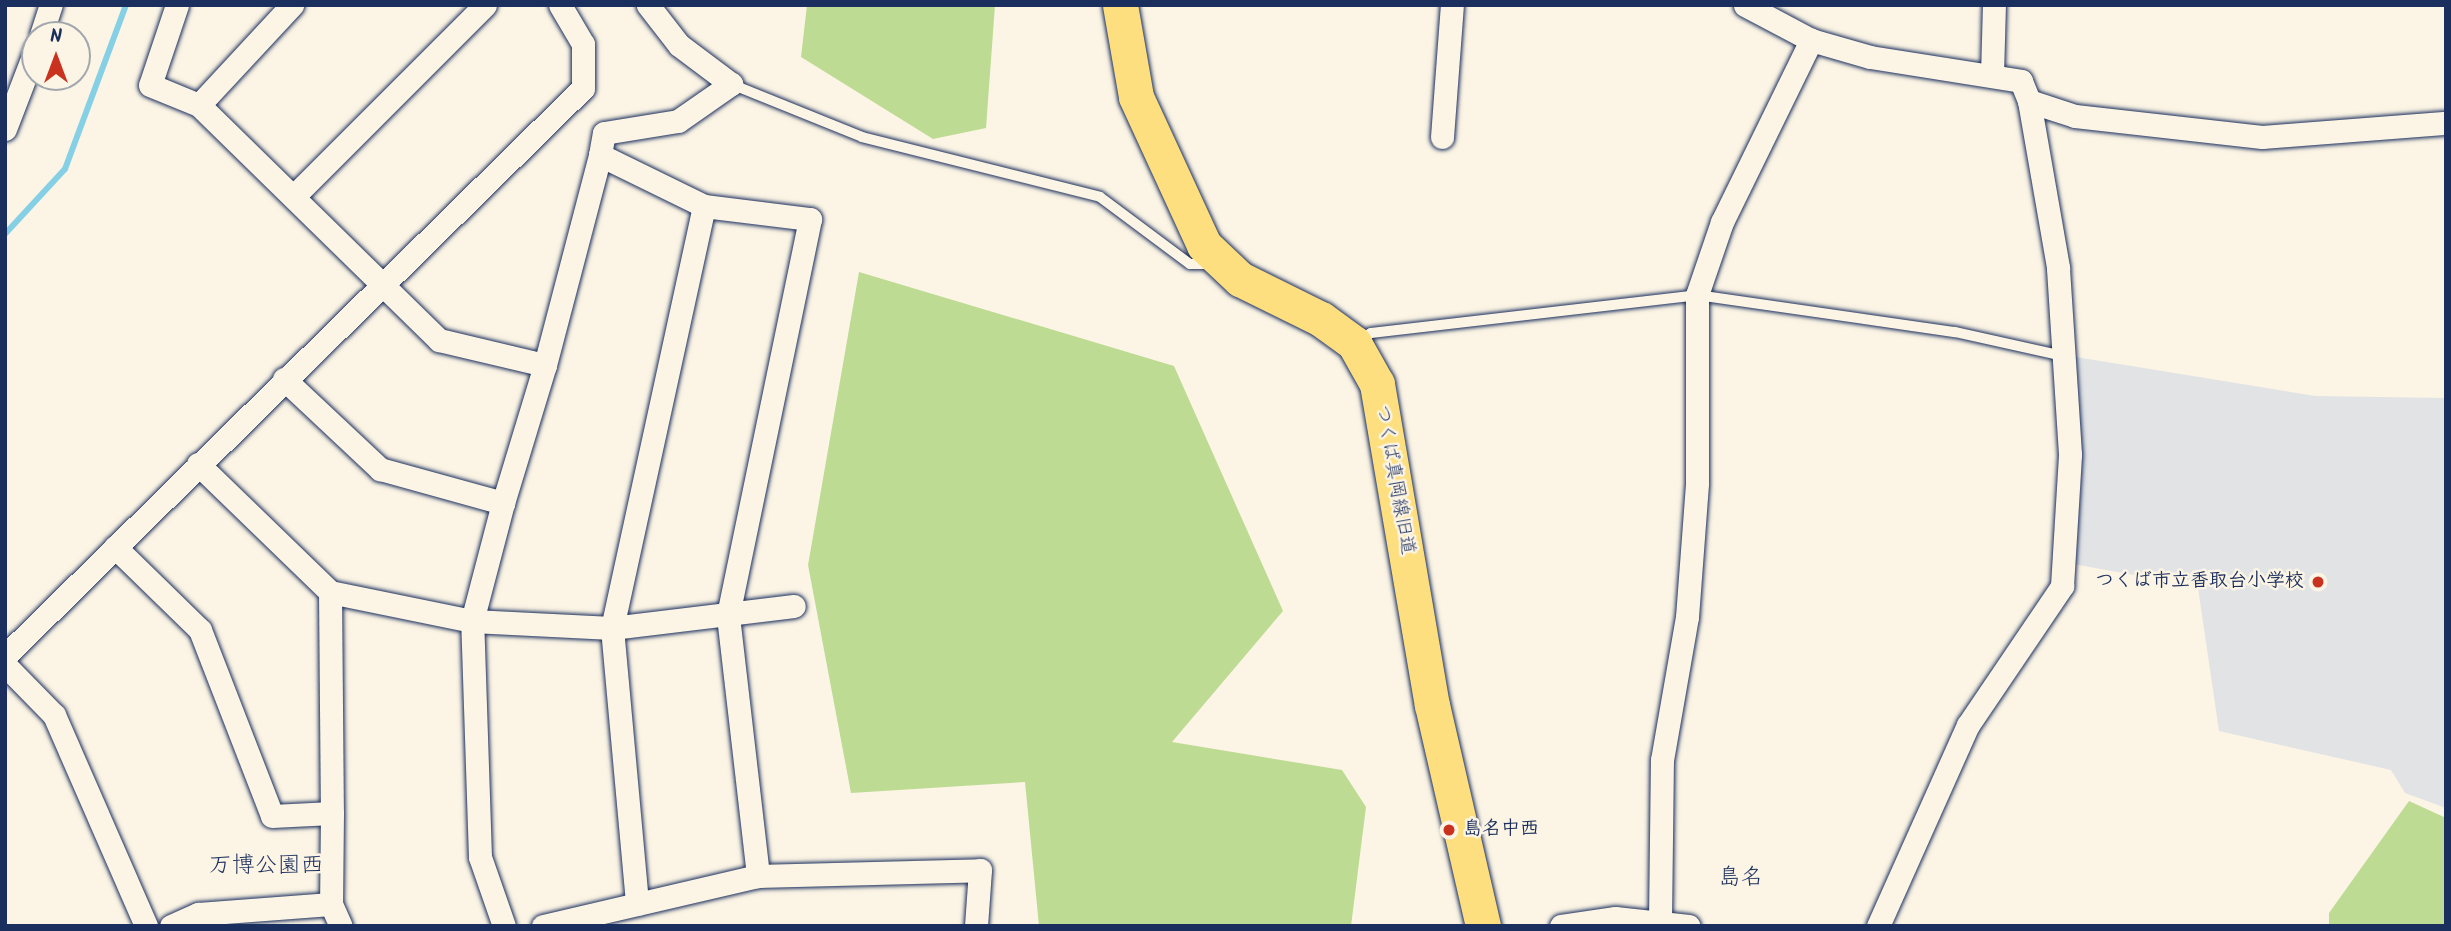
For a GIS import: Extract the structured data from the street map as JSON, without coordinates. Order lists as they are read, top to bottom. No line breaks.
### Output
{"streets":{"main road":["つくば真岡線旧道"]},"districts":["万博公園西","島名"],"places":["つくば市立香取台小学校","島名中西"],"north":"top"}
